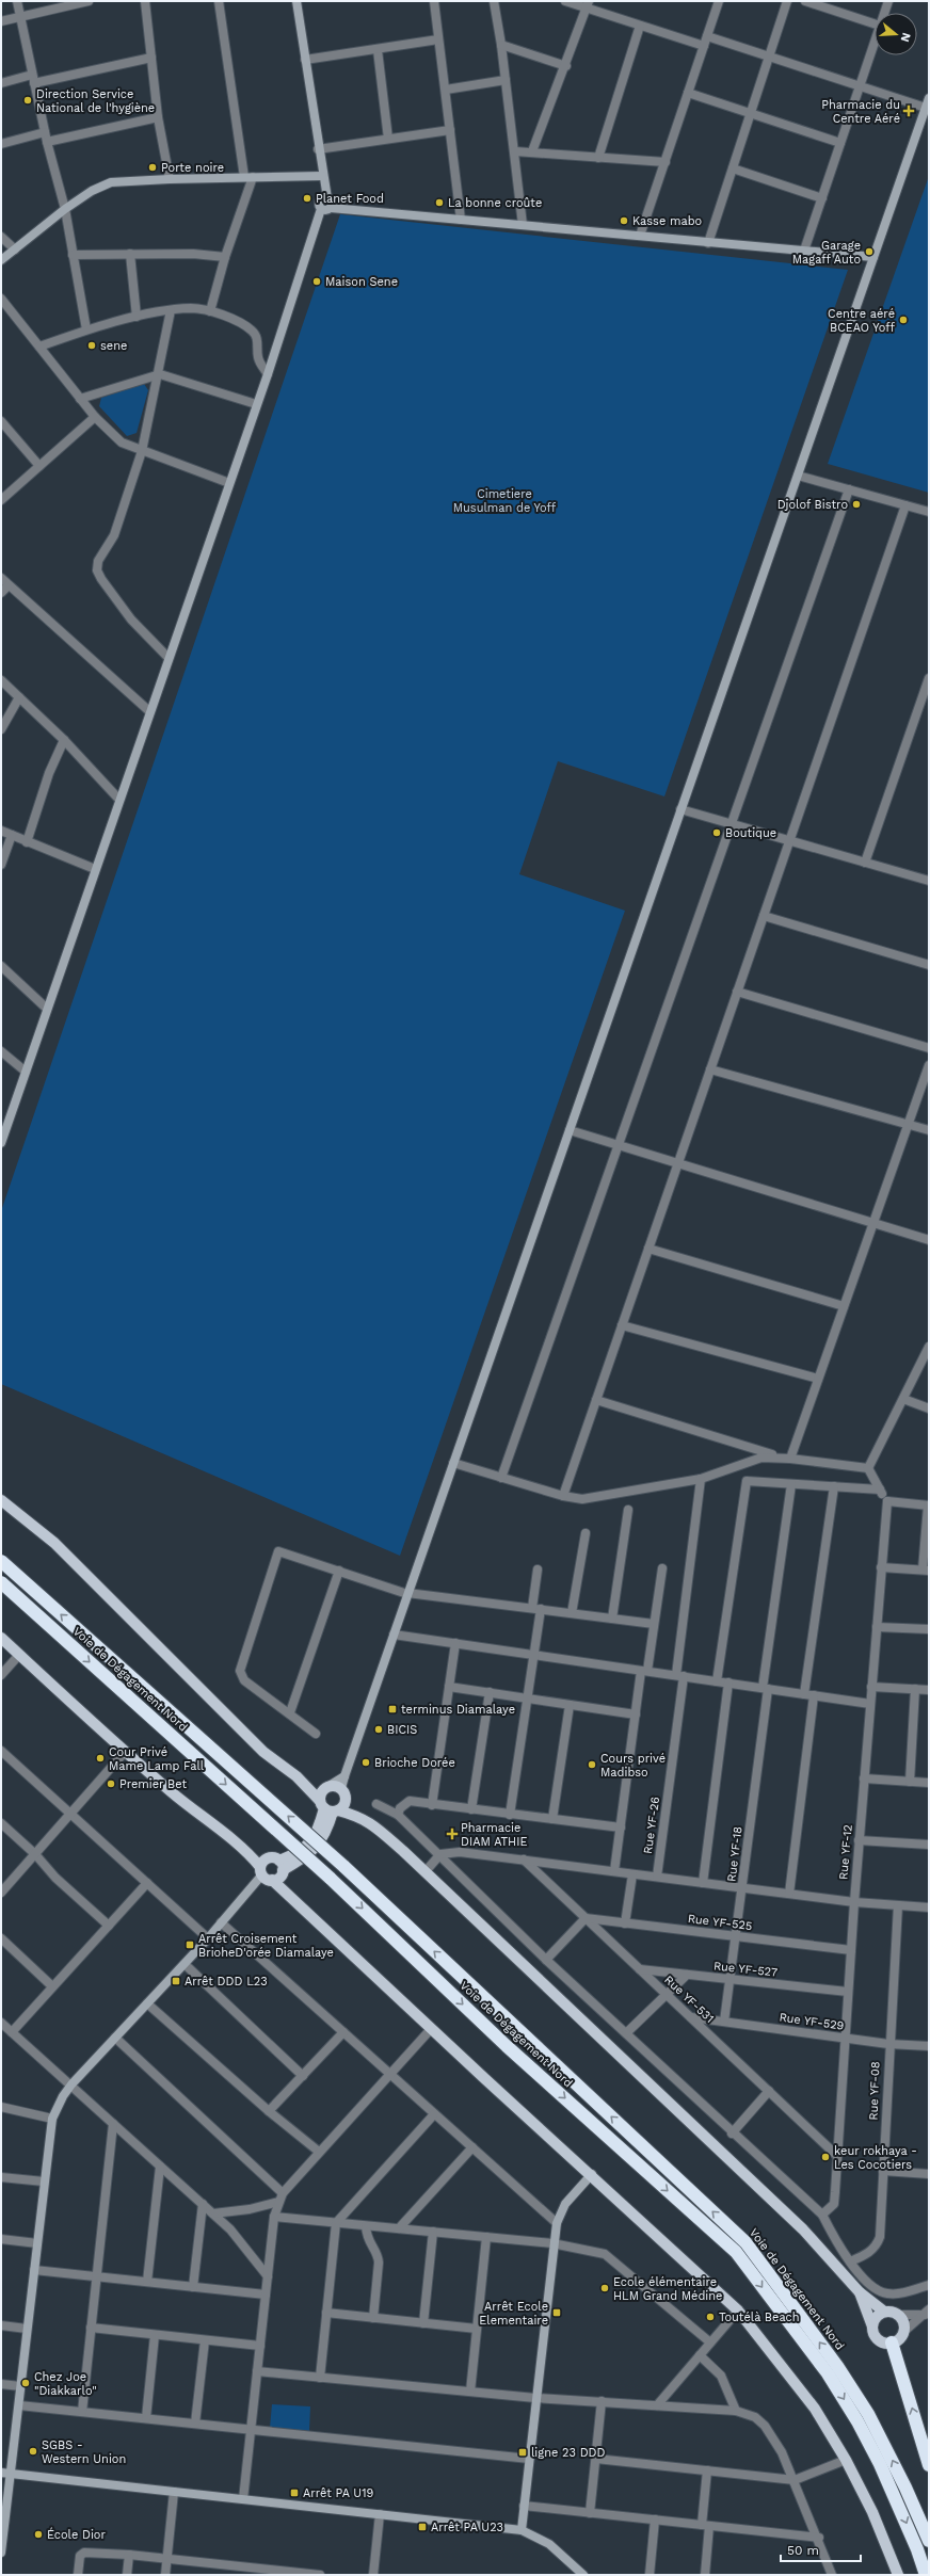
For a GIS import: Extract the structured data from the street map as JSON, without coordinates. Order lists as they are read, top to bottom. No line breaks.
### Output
{"streets":{"highway":["Voie de Dégagement Nord"],"street":["Rue YF-26","Rue YF-12","Rue YF-18","Rue YF-525","Rue YF-527","Rue YF-531","Rue YF-529","Rue YF-08"]},"crossings":[["Rue YF-12","Rue YF-525"],["Rue YF-12","Rue YF-527"],["Rue YF-12","Rue YF-531"],["Rue YF-12","Rue YF-529"],["Rue YF-18","Rue YF-525"],["Rue YF-18","Rue YF-527"],["Rue YF-18","Rue YF-529"],["Rue YF-525","Rue YF-531"],["Rue YF-527","Rue YF-531"],["Rue YF-531","Rue YF-529"],["Rue YF-529","Rue YF-08"]],"parks":["Cimetiere Musulman de Yoff"],"places":{"other":["Direction Service National de l'hygiène","Porte noire","Planet Food","La bonne croûte","Kasse mabo","Garage Magaff Auto","Maison Sene","Centre aéré BCEAO Yoff","sene","Djolof Bistro","Boutique","BICIS","Cour Privé Mame Lamp Fall","Brioche Dorée","Cours privé Madibso","Premier Bet","keur rokhaya - Les Cocotiers","Ecole élémentaire HLM Grand Médine","Toutélà Beach","Chez Joe \"Diakkarlo\"","SGBS - Western Union","École Dior"],"health":["Pharmacie du Centre Aéré","Pharmacie DIAM ATHIE"],"transit":["terminus Diamalaye","Arrêt Croisement BrioheD'orée Diamalaye","Arrêt DDD L23","Arrêt Ecole Elementaire","ligne 23 DDD","Arrêt PA U19","Arrêt PA U23"]},"scale_bar":"50 m","north":"right"}
